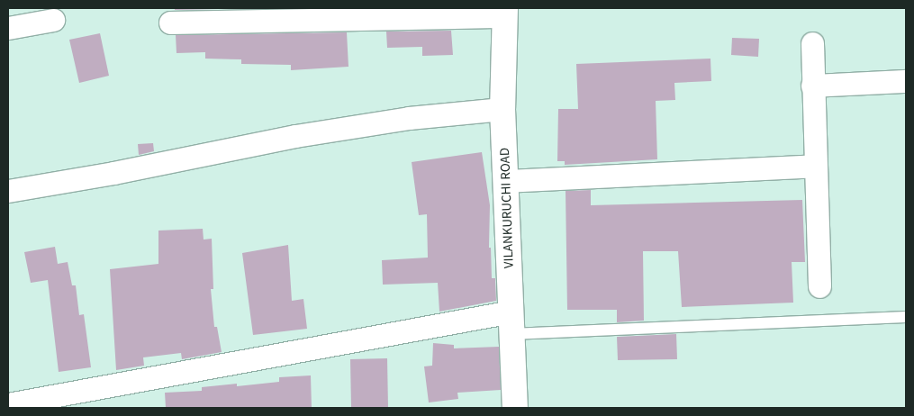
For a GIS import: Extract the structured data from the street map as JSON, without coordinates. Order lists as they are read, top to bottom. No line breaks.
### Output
{"streets":{"main road":["VILANKURUCHI ROAD"]}}
